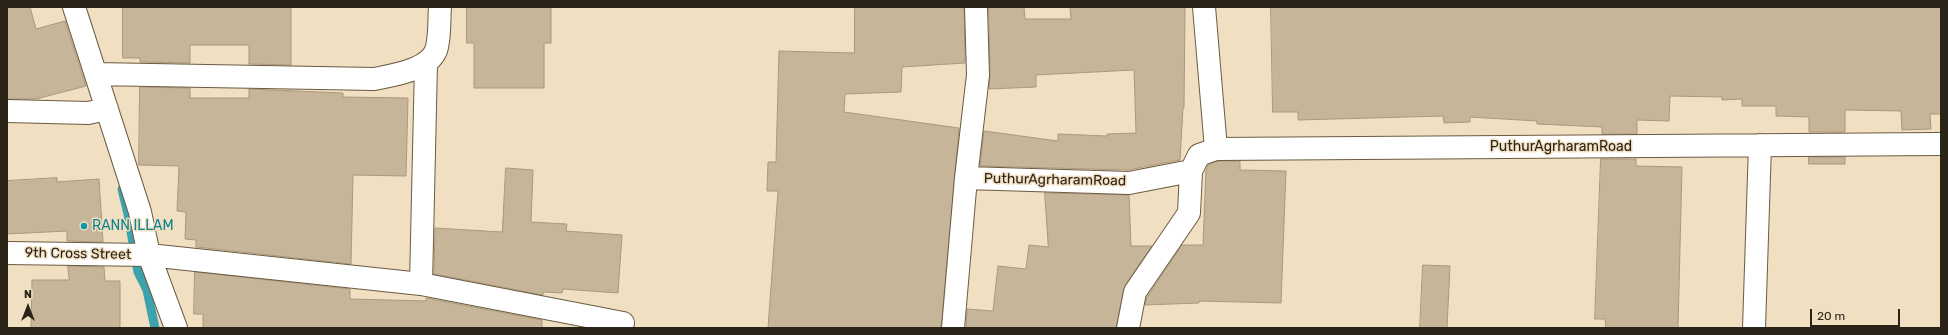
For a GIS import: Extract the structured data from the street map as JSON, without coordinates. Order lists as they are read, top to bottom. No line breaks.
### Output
{"streets":{"street":["PuthurAgrharamRoad","9th Cross Street"]},"places":["RANN ILLAM"],"scale_bar":"20 m","north":"top"}
